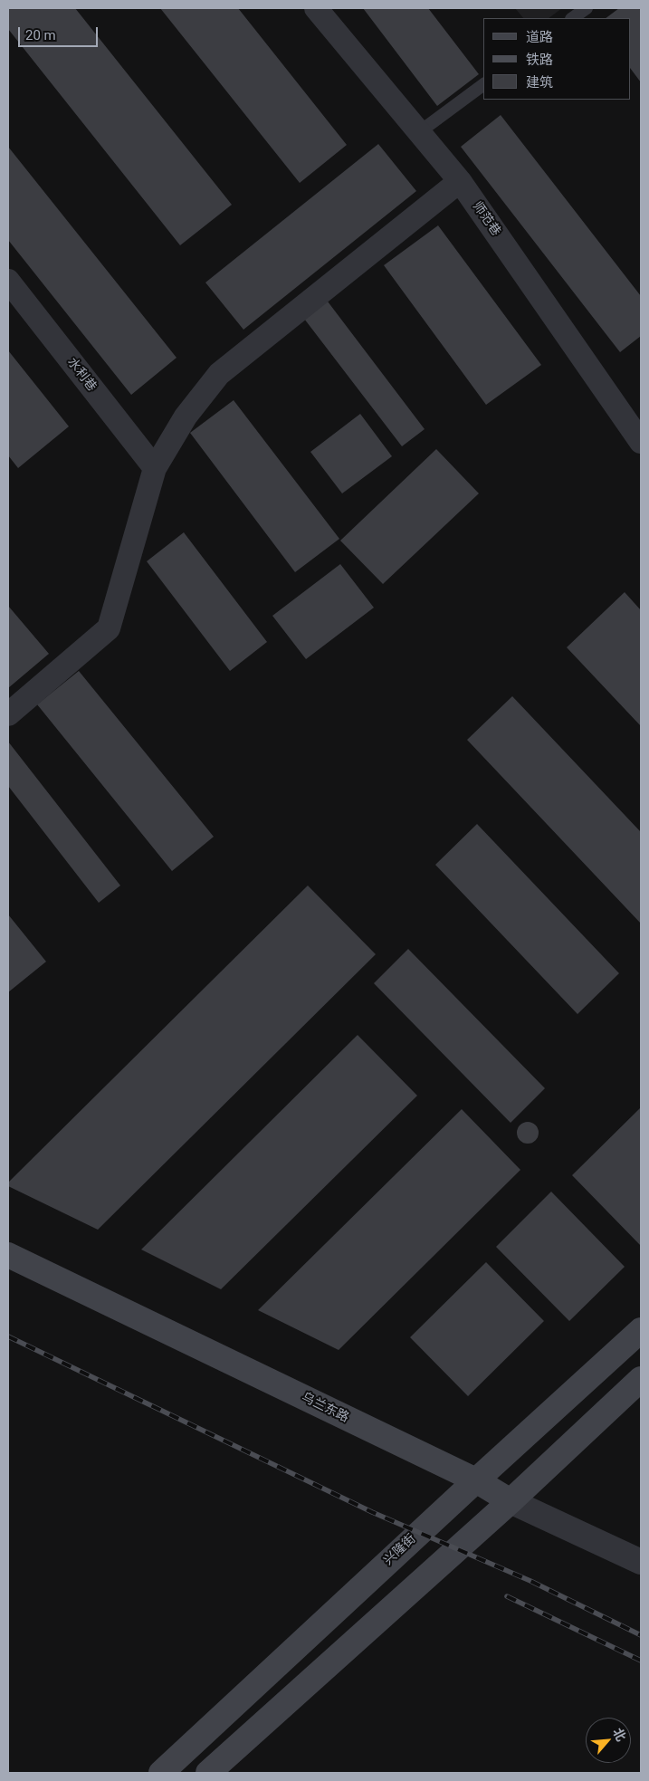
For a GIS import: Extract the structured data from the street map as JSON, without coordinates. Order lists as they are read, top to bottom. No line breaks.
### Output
{"streets":{"main road":["乌兰东路","兴隆街"],"street":["师范巷","水利巷"]},"crossings":[["乌兰东路","兴隆街"]],"legend":["道路","铁路","建筑"],"scale_bar":"20 m","north":"top right"}
